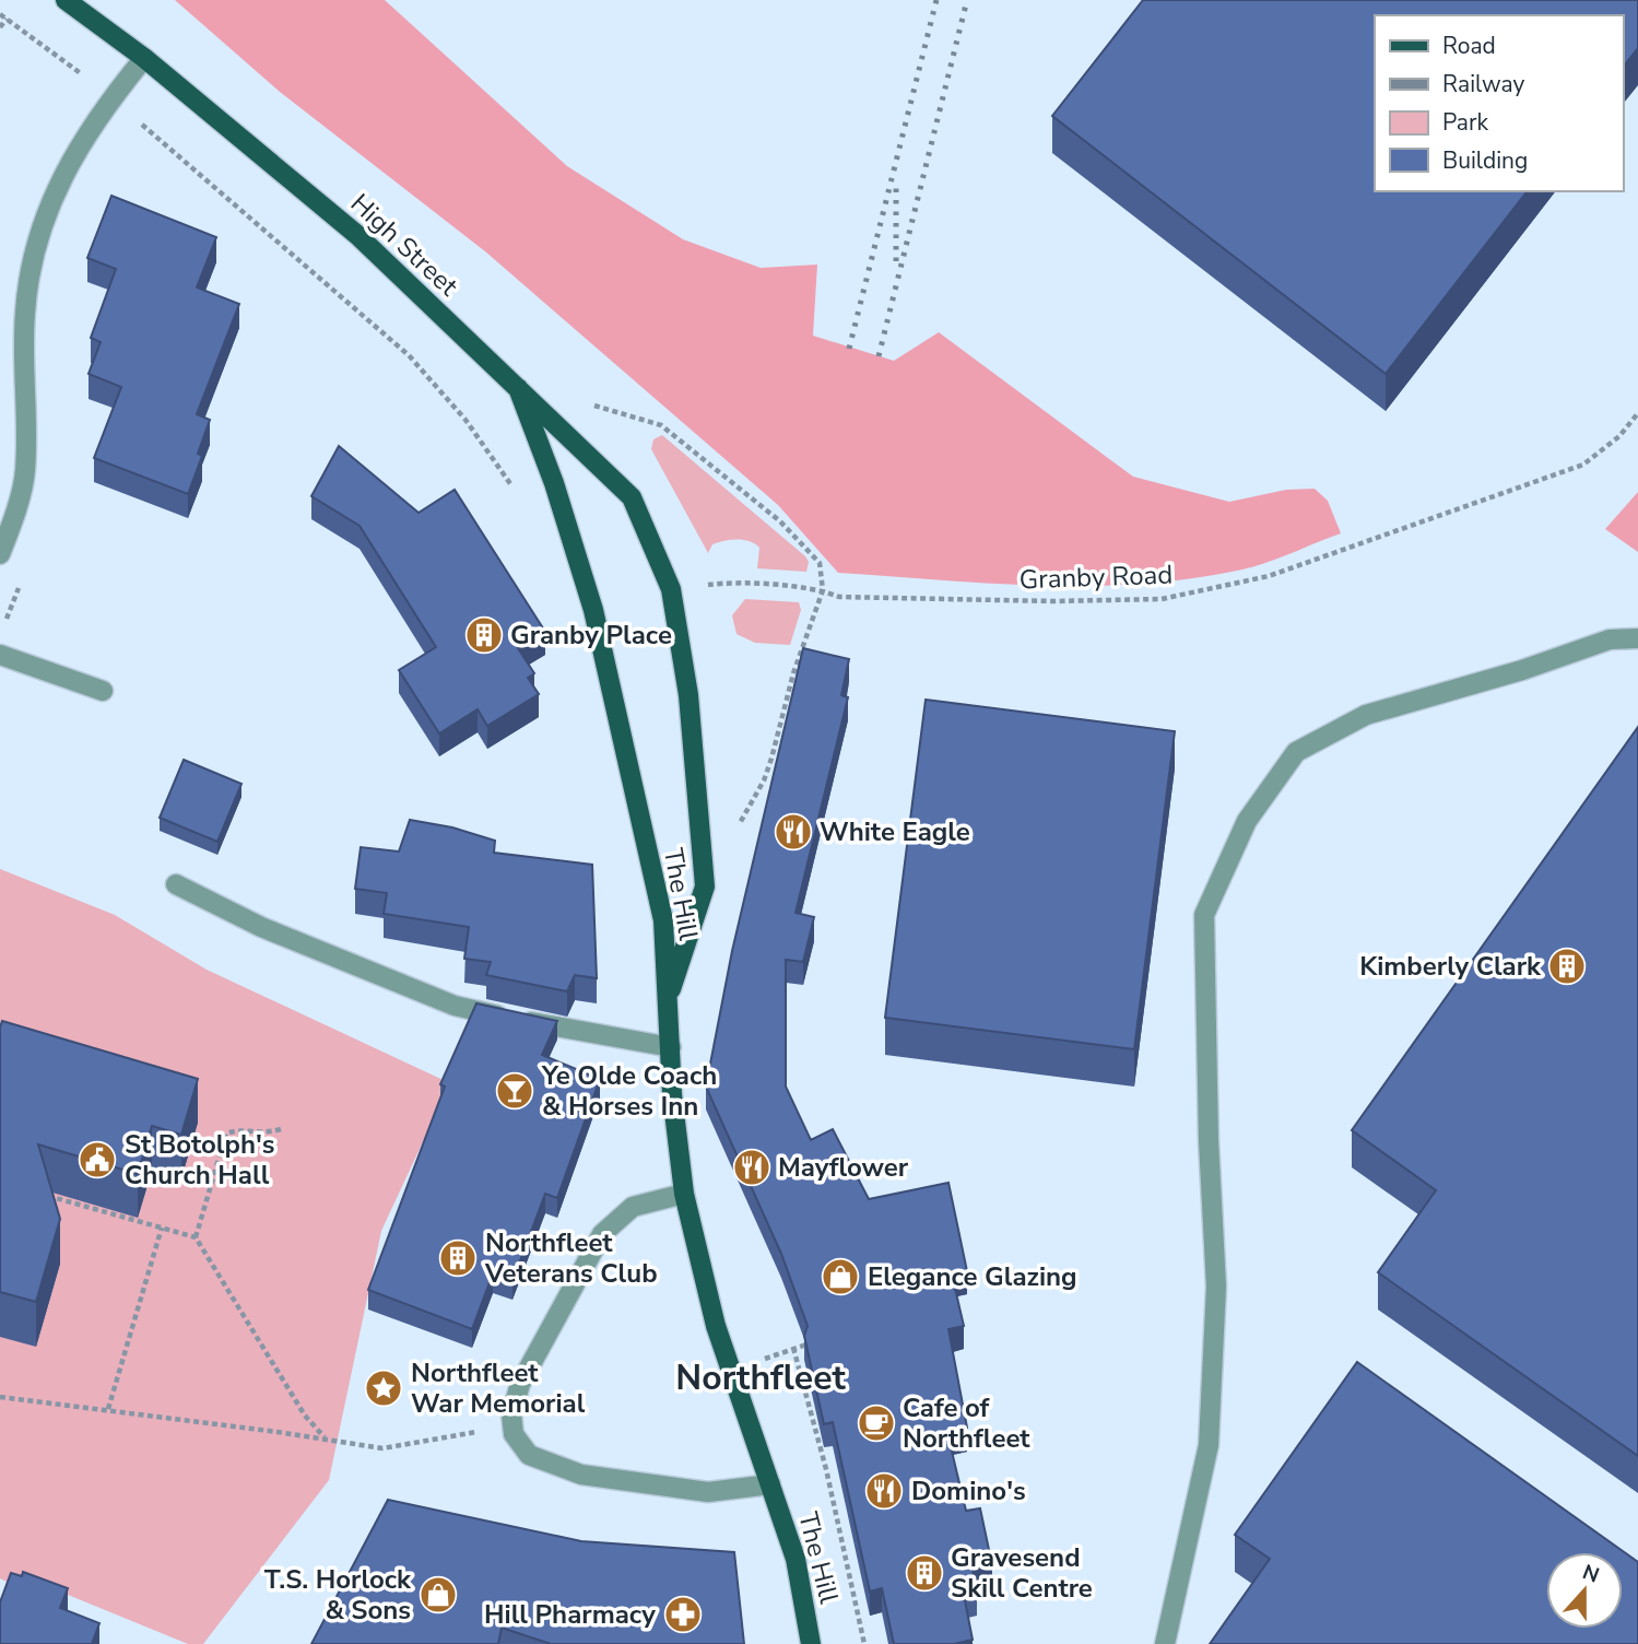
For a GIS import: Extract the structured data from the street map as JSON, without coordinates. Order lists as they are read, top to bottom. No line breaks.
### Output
{"streets":{"main road":["High Street","The Hill"],"path":["Granby Road"]},"crossings":[["High Street","The Hill"]],"districts":["Northfleet"],"places":{"building":["Granby Place","Kimberly Clark","Northfleet Veterans Club","Gravesend Skill Centre"],"restaurant":["White Eagle","Mayflower","Domino's"],"bar":["Ye Olde Coach & Horses Inn"],"public building":["St Botolph's Church Hall"],"shop":["Elegance Glazing","T.S. Horlock & Sons"],"place":["Northfleet War Memorial"],"cafe":["Cafe of Northfleet"],"pharmacy":["Hill Pharmacy"]},"legend":["Road","Railway","Park","Building"],"north":"top"}
